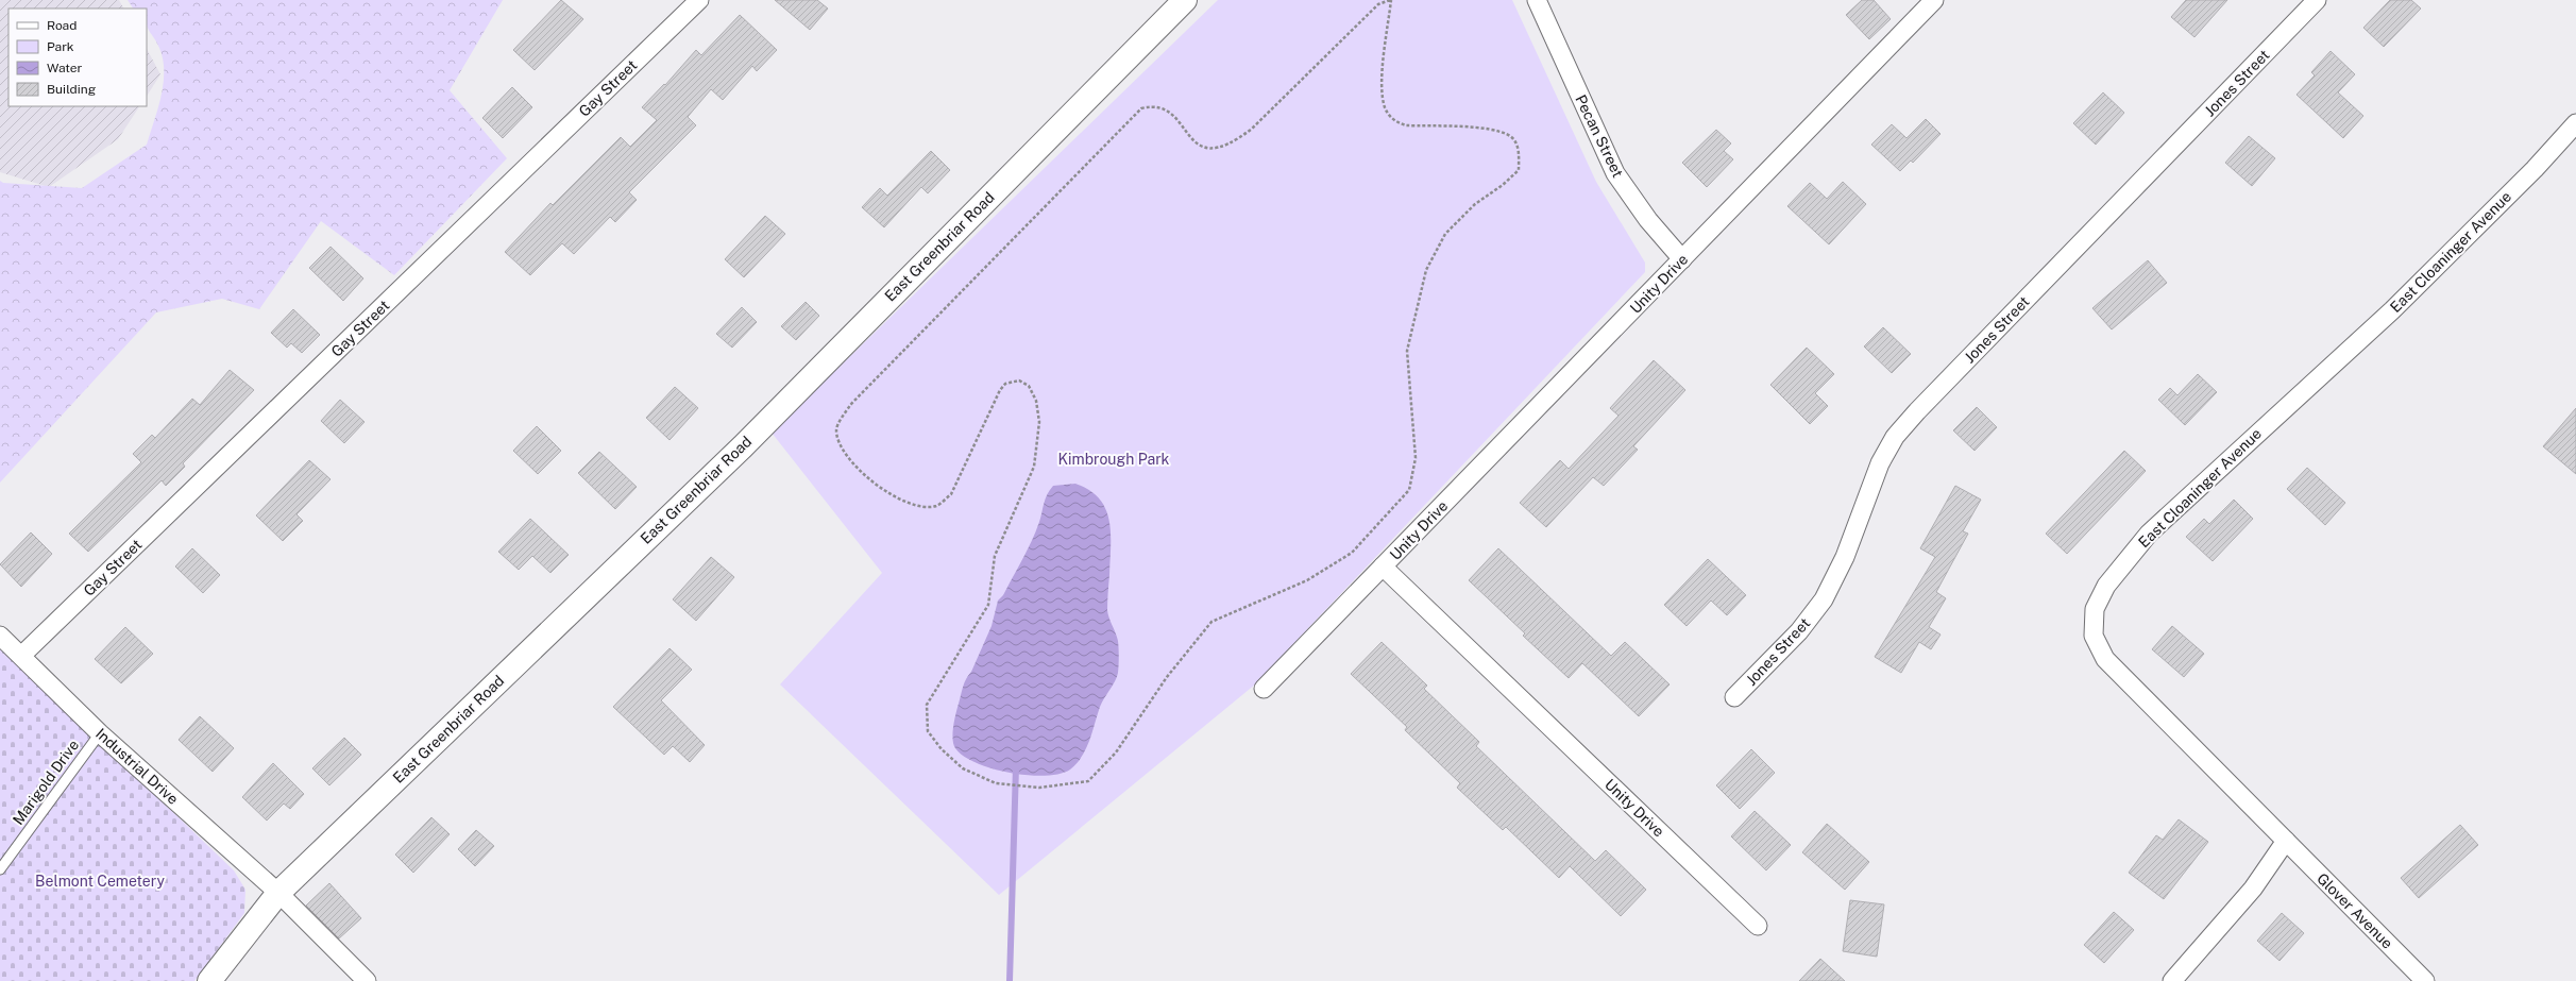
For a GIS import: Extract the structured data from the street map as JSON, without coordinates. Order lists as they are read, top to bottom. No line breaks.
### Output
{"streets":{"street":["Jones Street","Gay Street","Pecan Street","East Greenbriar Road","East Cloaninger Avenue","Unity Drive","Industrial Drive","Glover Avenue"],"lane":["Marigold Drive"]},"crossings":[["Gay Street","Industrial Drive"],["Pecan Street","Unity Drive"],["East Greenbriar Road","Industrial Drive"],["East Cloaninger Avenue","Glover Avenue"],["Industrial Drive","Marigold Drive"]],"parks":["Kimbrough Park","Belmont Cemetery"],"legend":["Road","Park","Water","Building"]}
